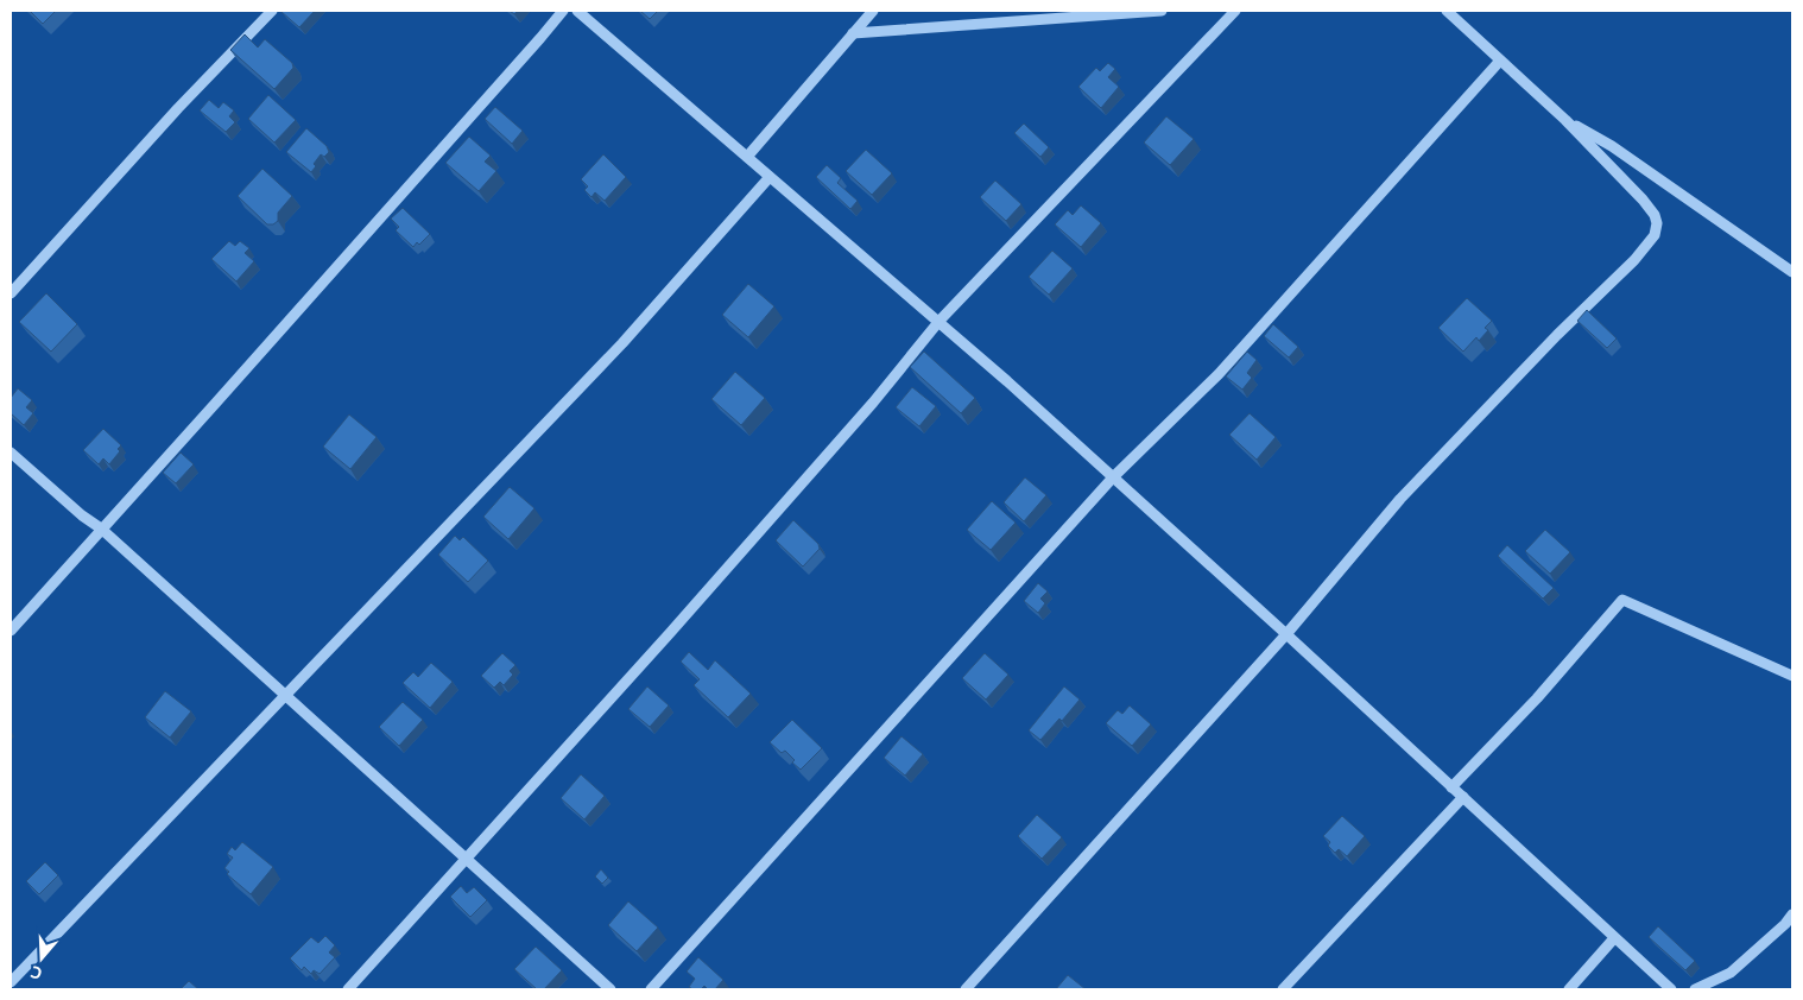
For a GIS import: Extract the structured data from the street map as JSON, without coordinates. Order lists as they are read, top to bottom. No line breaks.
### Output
{"north":"bottom"}
